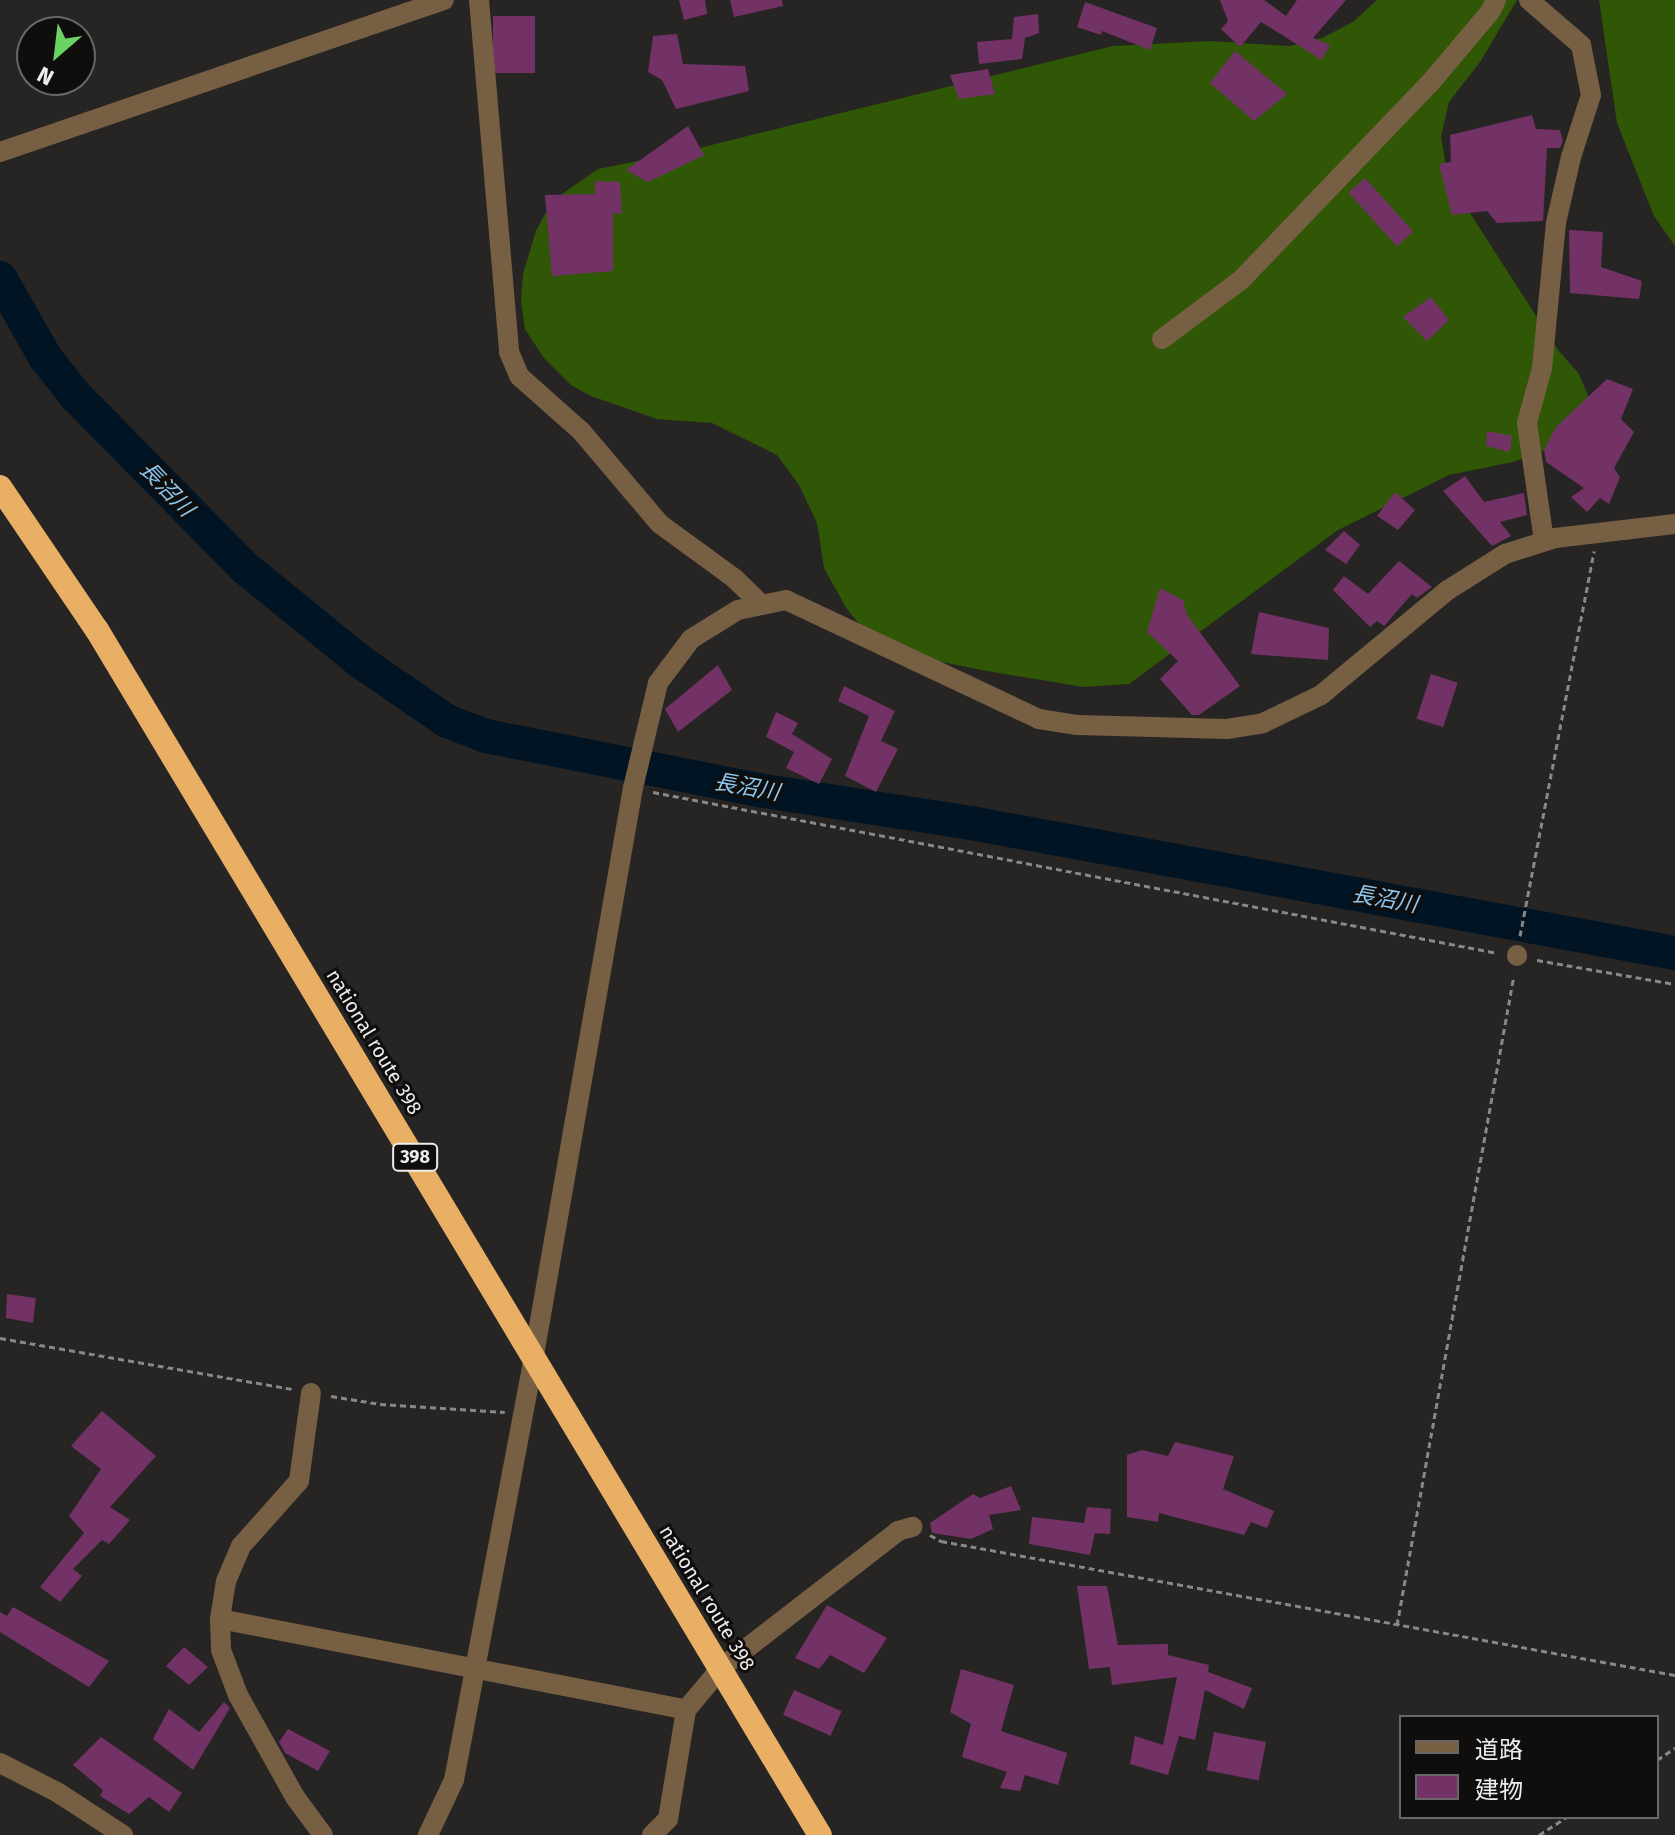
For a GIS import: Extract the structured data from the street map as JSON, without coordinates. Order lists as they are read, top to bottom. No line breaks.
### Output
{"streets":{"highway":["national route 398","398"]},"water":["長沼川"],"legend":["道路","建物"],"north":"bottom left"}
